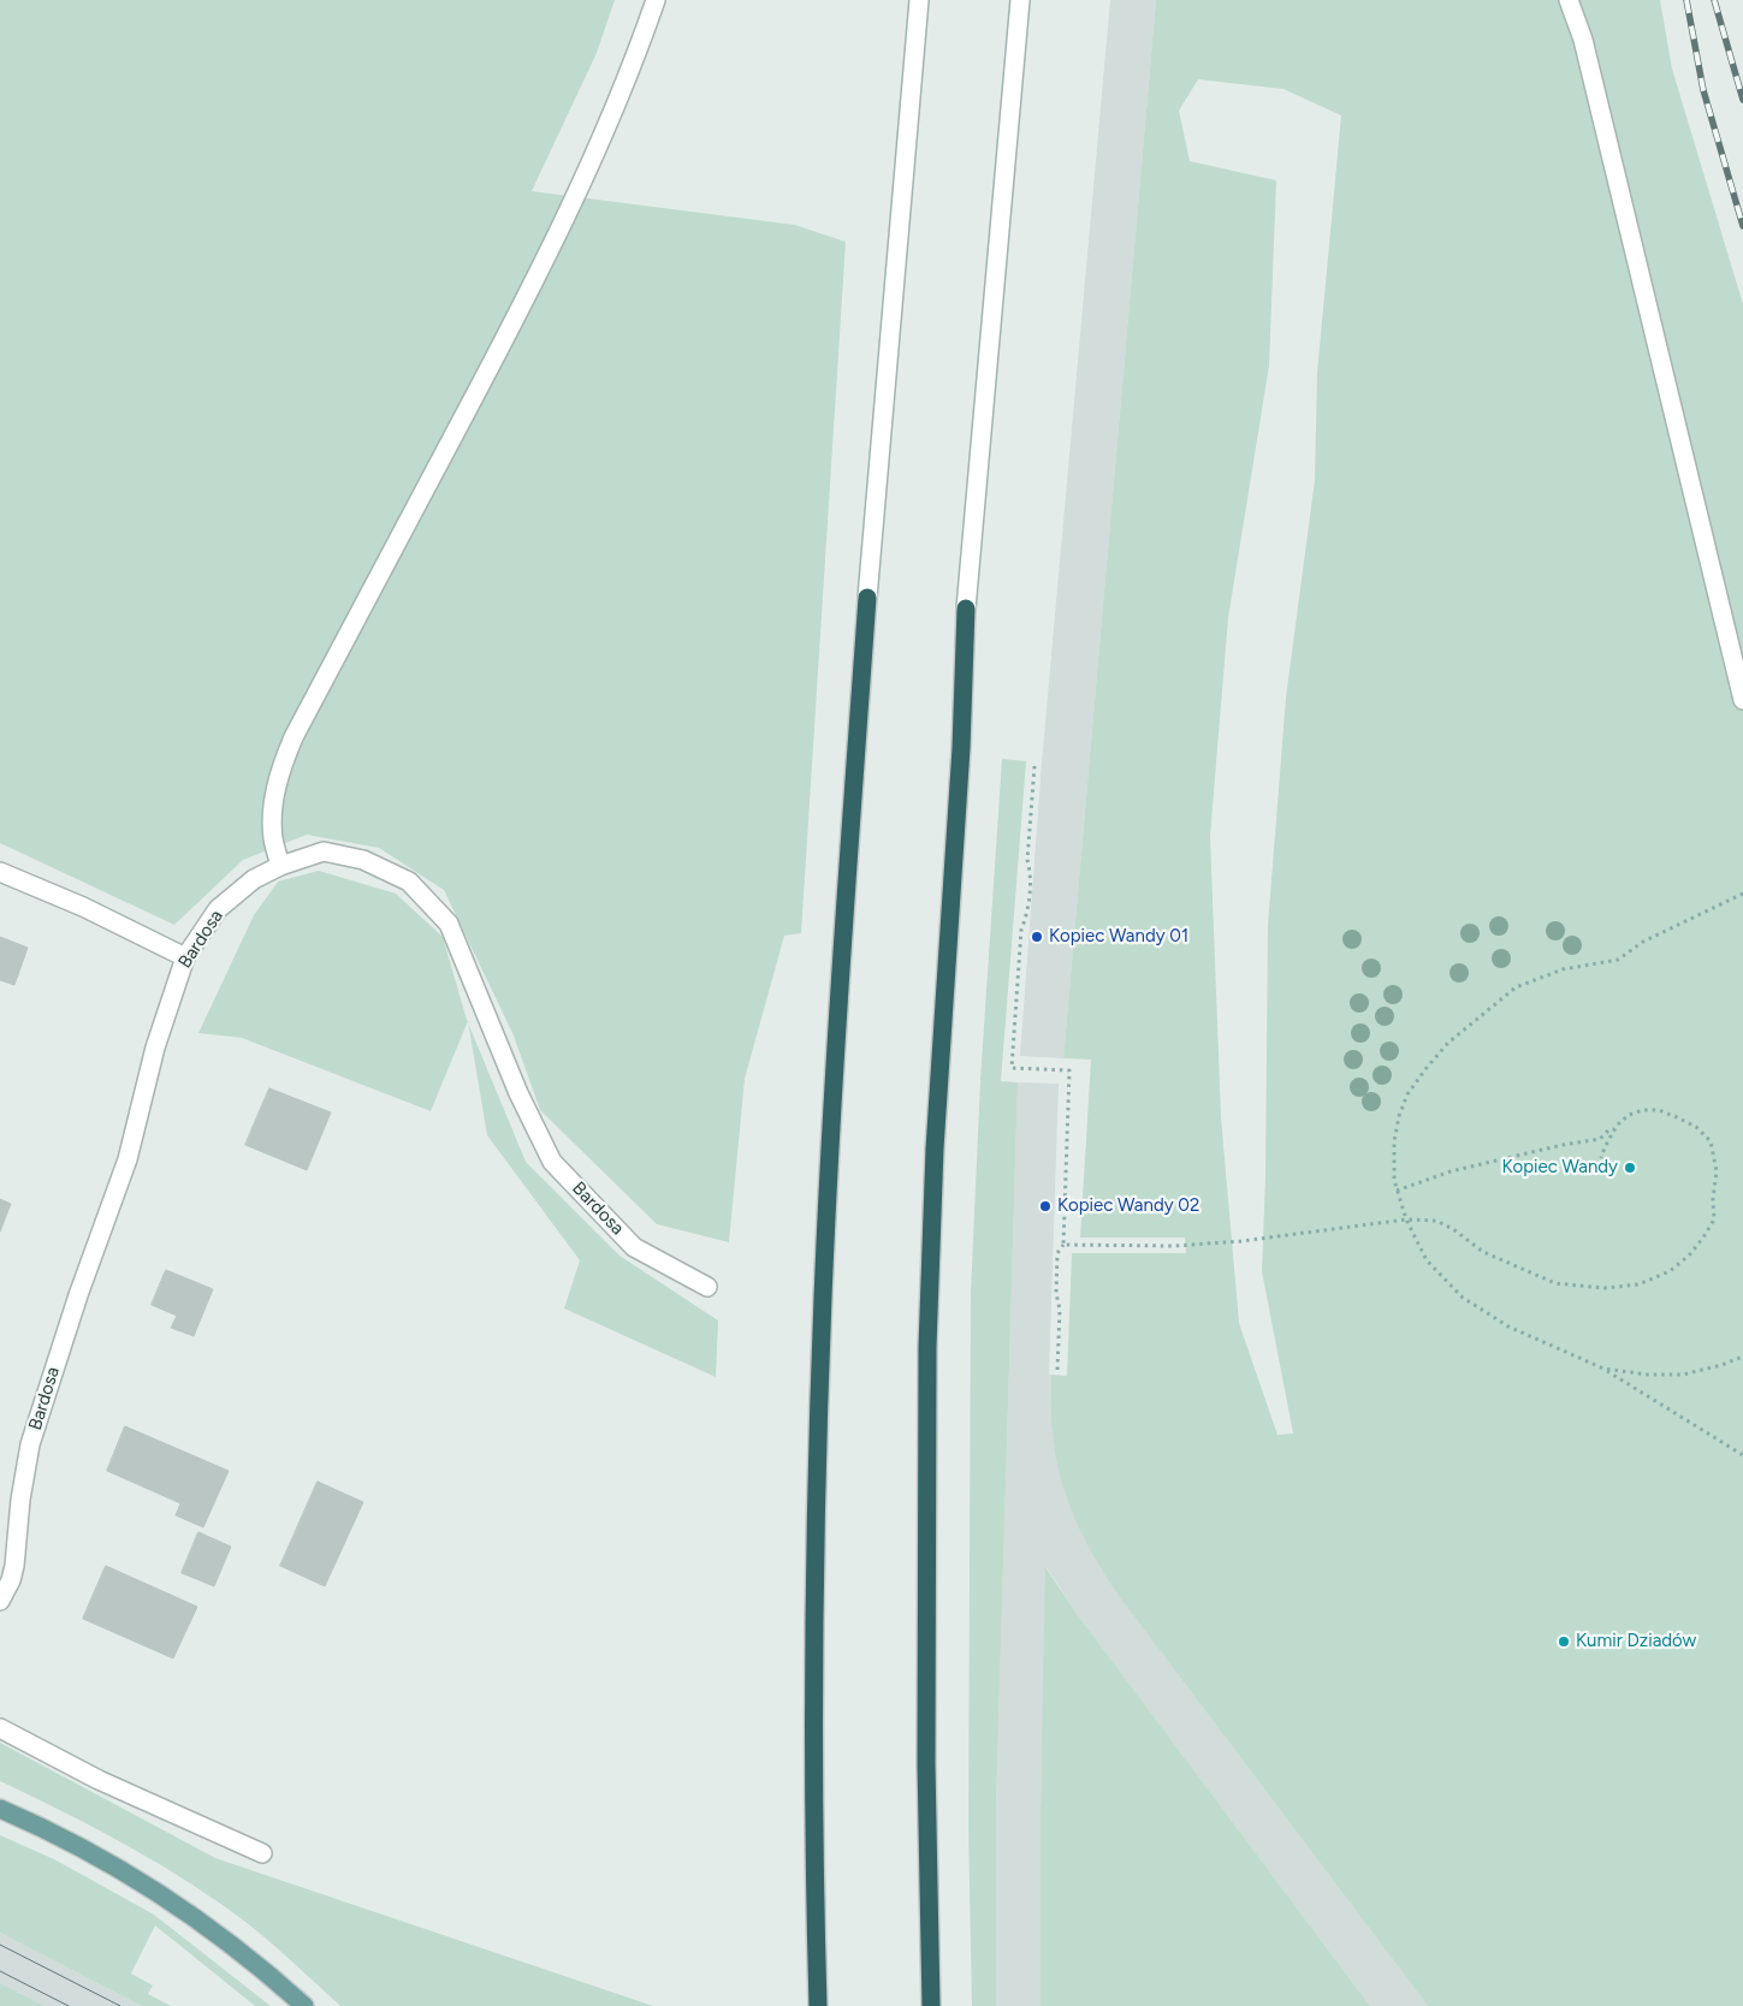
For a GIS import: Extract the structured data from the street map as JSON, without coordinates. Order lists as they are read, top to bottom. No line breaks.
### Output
{"streets":{"street":["Bardosa"]},"places":["Kopiec Wandy 01","Kopiec Wandy","Kopiec Wandy 02","Kumir Dziadów"]}
